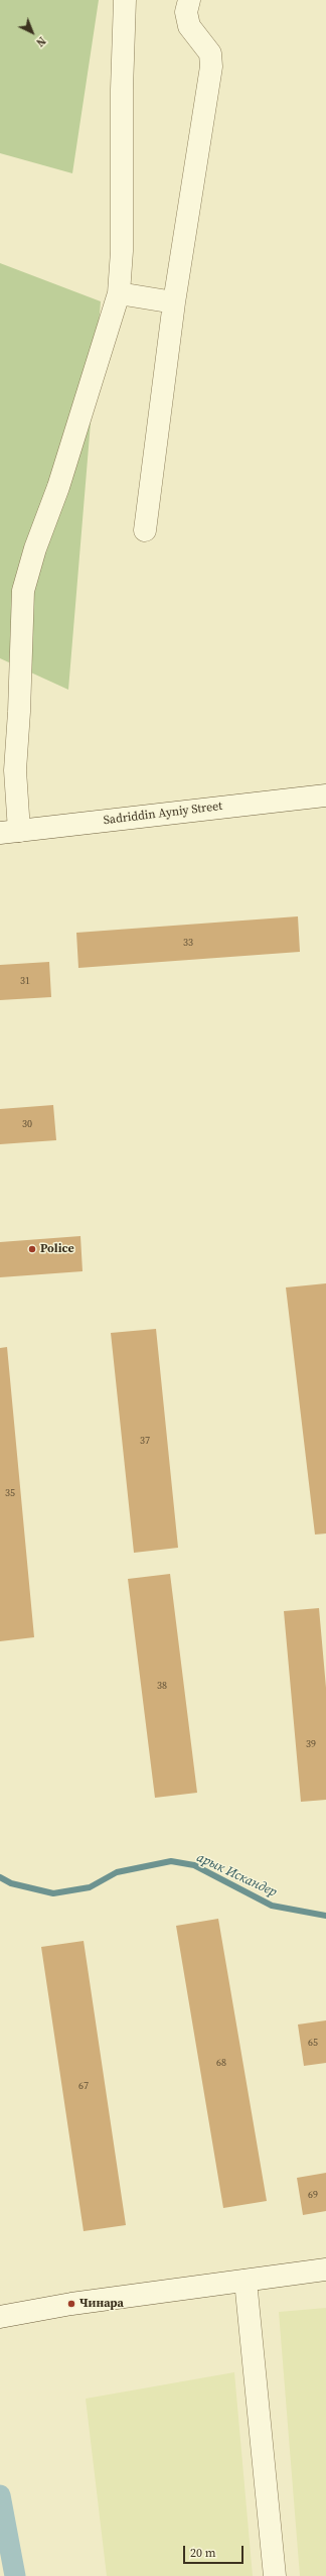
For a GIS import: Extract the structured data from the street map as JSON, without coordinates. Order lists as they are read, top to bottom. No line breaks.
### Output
{"streets":{"street":["Sadriddin Ayniy Street"]},"water":["арык Искандер"],"places":["Police","Чинара"],"house_numbers":["33","31","30","37","35","38","39","65","68","67","69"],"scale_bar":"20 m","north":"bottom right"}
